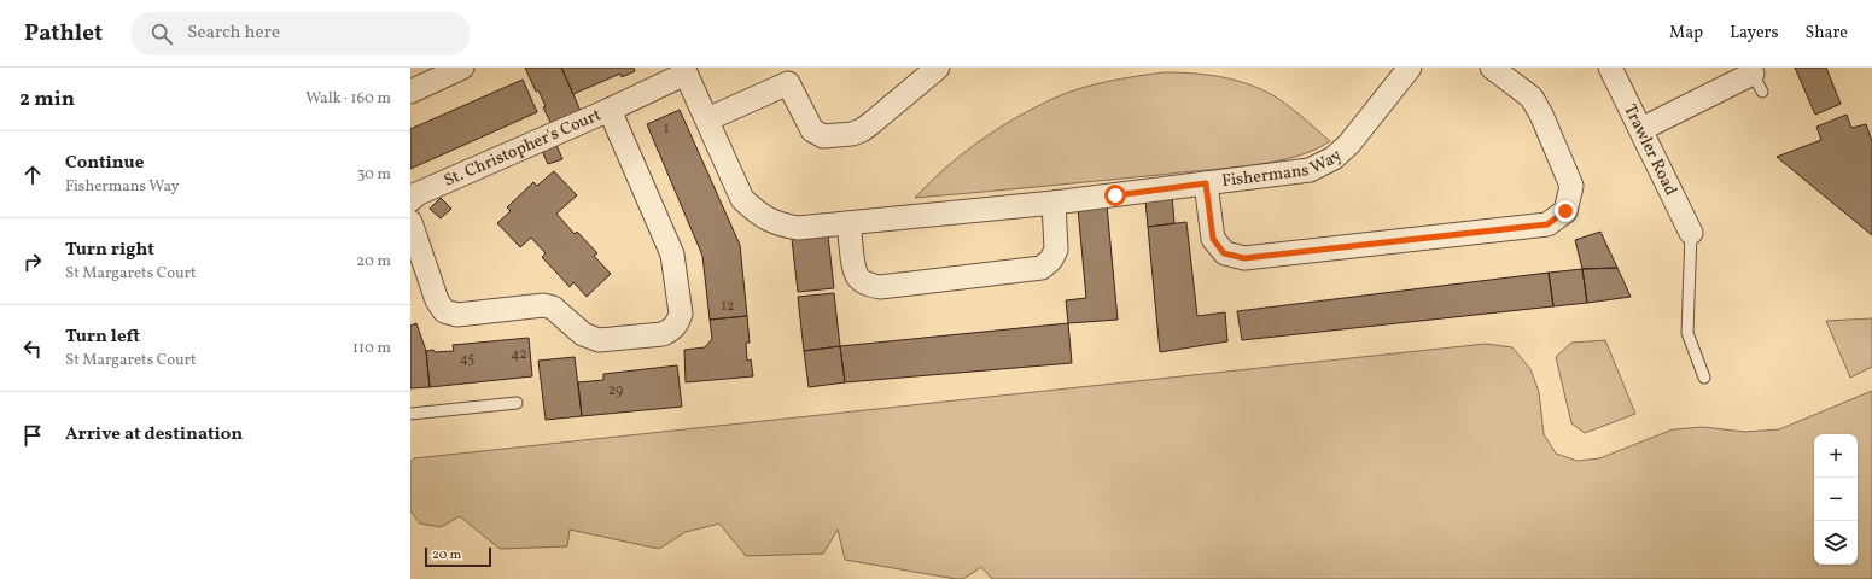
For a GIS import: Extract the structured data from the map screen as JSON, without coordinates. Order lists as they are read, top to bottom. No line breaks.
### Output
{"streets":{"street":["St. Christopher's Court","Trawler Road","Fishermans Way"]},"crossings":[["St. Christopher's Court","Fishermans Way"]],"house_numbers":["1","12","42","45","29"],"scale_bar":"20 m","page":{"header":"Pathlet","search":"Search here","nav":["Map","Layers","Share"],"heading":["2 min","Walk · 160 m"],"list":[["Continue","Fishermans Way","30 m"],["Turn right","St Margarets Court","20 m"],["Turn left","St Margarets Court","110 m"],"Arrive at destination"],"map_buttons":["+","−"],"scale":"20 m"}}
